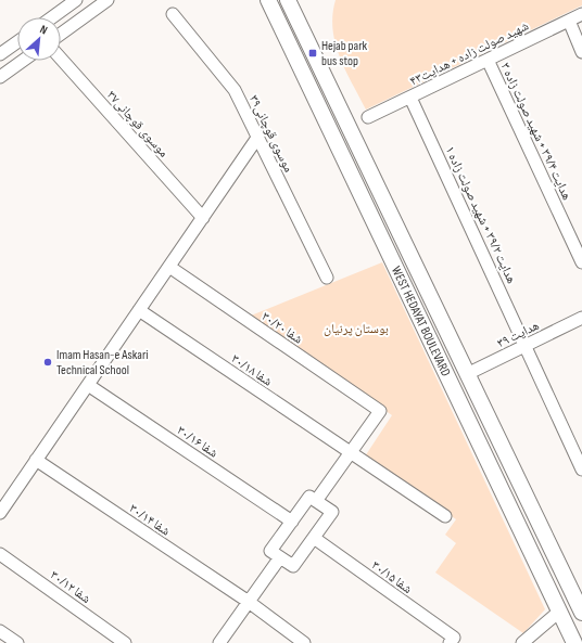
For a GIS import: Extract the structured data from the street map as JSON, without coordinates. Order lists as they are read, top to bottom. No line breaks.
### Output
{"streets":{"main road":["WEST HEDAYAT BOULEVARD"],"street":["شهید صولت زاده + هدایت۴۳","موسوی قوچانی۳۷","هدایت ۳۹/۴ + شهید صولت زاده ۳","موسوی قوچانی۳۹","هدایت ۳۹/۲ + شهید صولت زاده ۱","شفا ۳۰/۲۰","هدایت ۳۹","شفا ۳۰/۱۸","شفا ۳۰/۱۶","شفا ۳۰/۱۴","شفا ۳۰/۱۵","شفا ۳۰/۱۲"]},"crossings":[["شهید صولت زاده + هدایت۴۳","هدایت ۳۹/۴ + شهید صولت زاده ۳"],["شهید صولت زاده + هدایت۴۳","هدایت ۳۹/۲ + شهید صولت زاده ۱"],["هدایت ۳۹/۲ + شهید صولت زاده ۱","هدایت ۳۹"],["WEST HEDAYAT BOULEVARD","هدایت ۳۹"],["شفا ۳۰/۲۰","شفا ۳۰/۱۸"]],"parks":["بوستان پرنیان"],"places":{"transit":["Hejab park bus stop"],"other":["Imam Hasan-e Askari Technical School"]},"north":"top right"}
